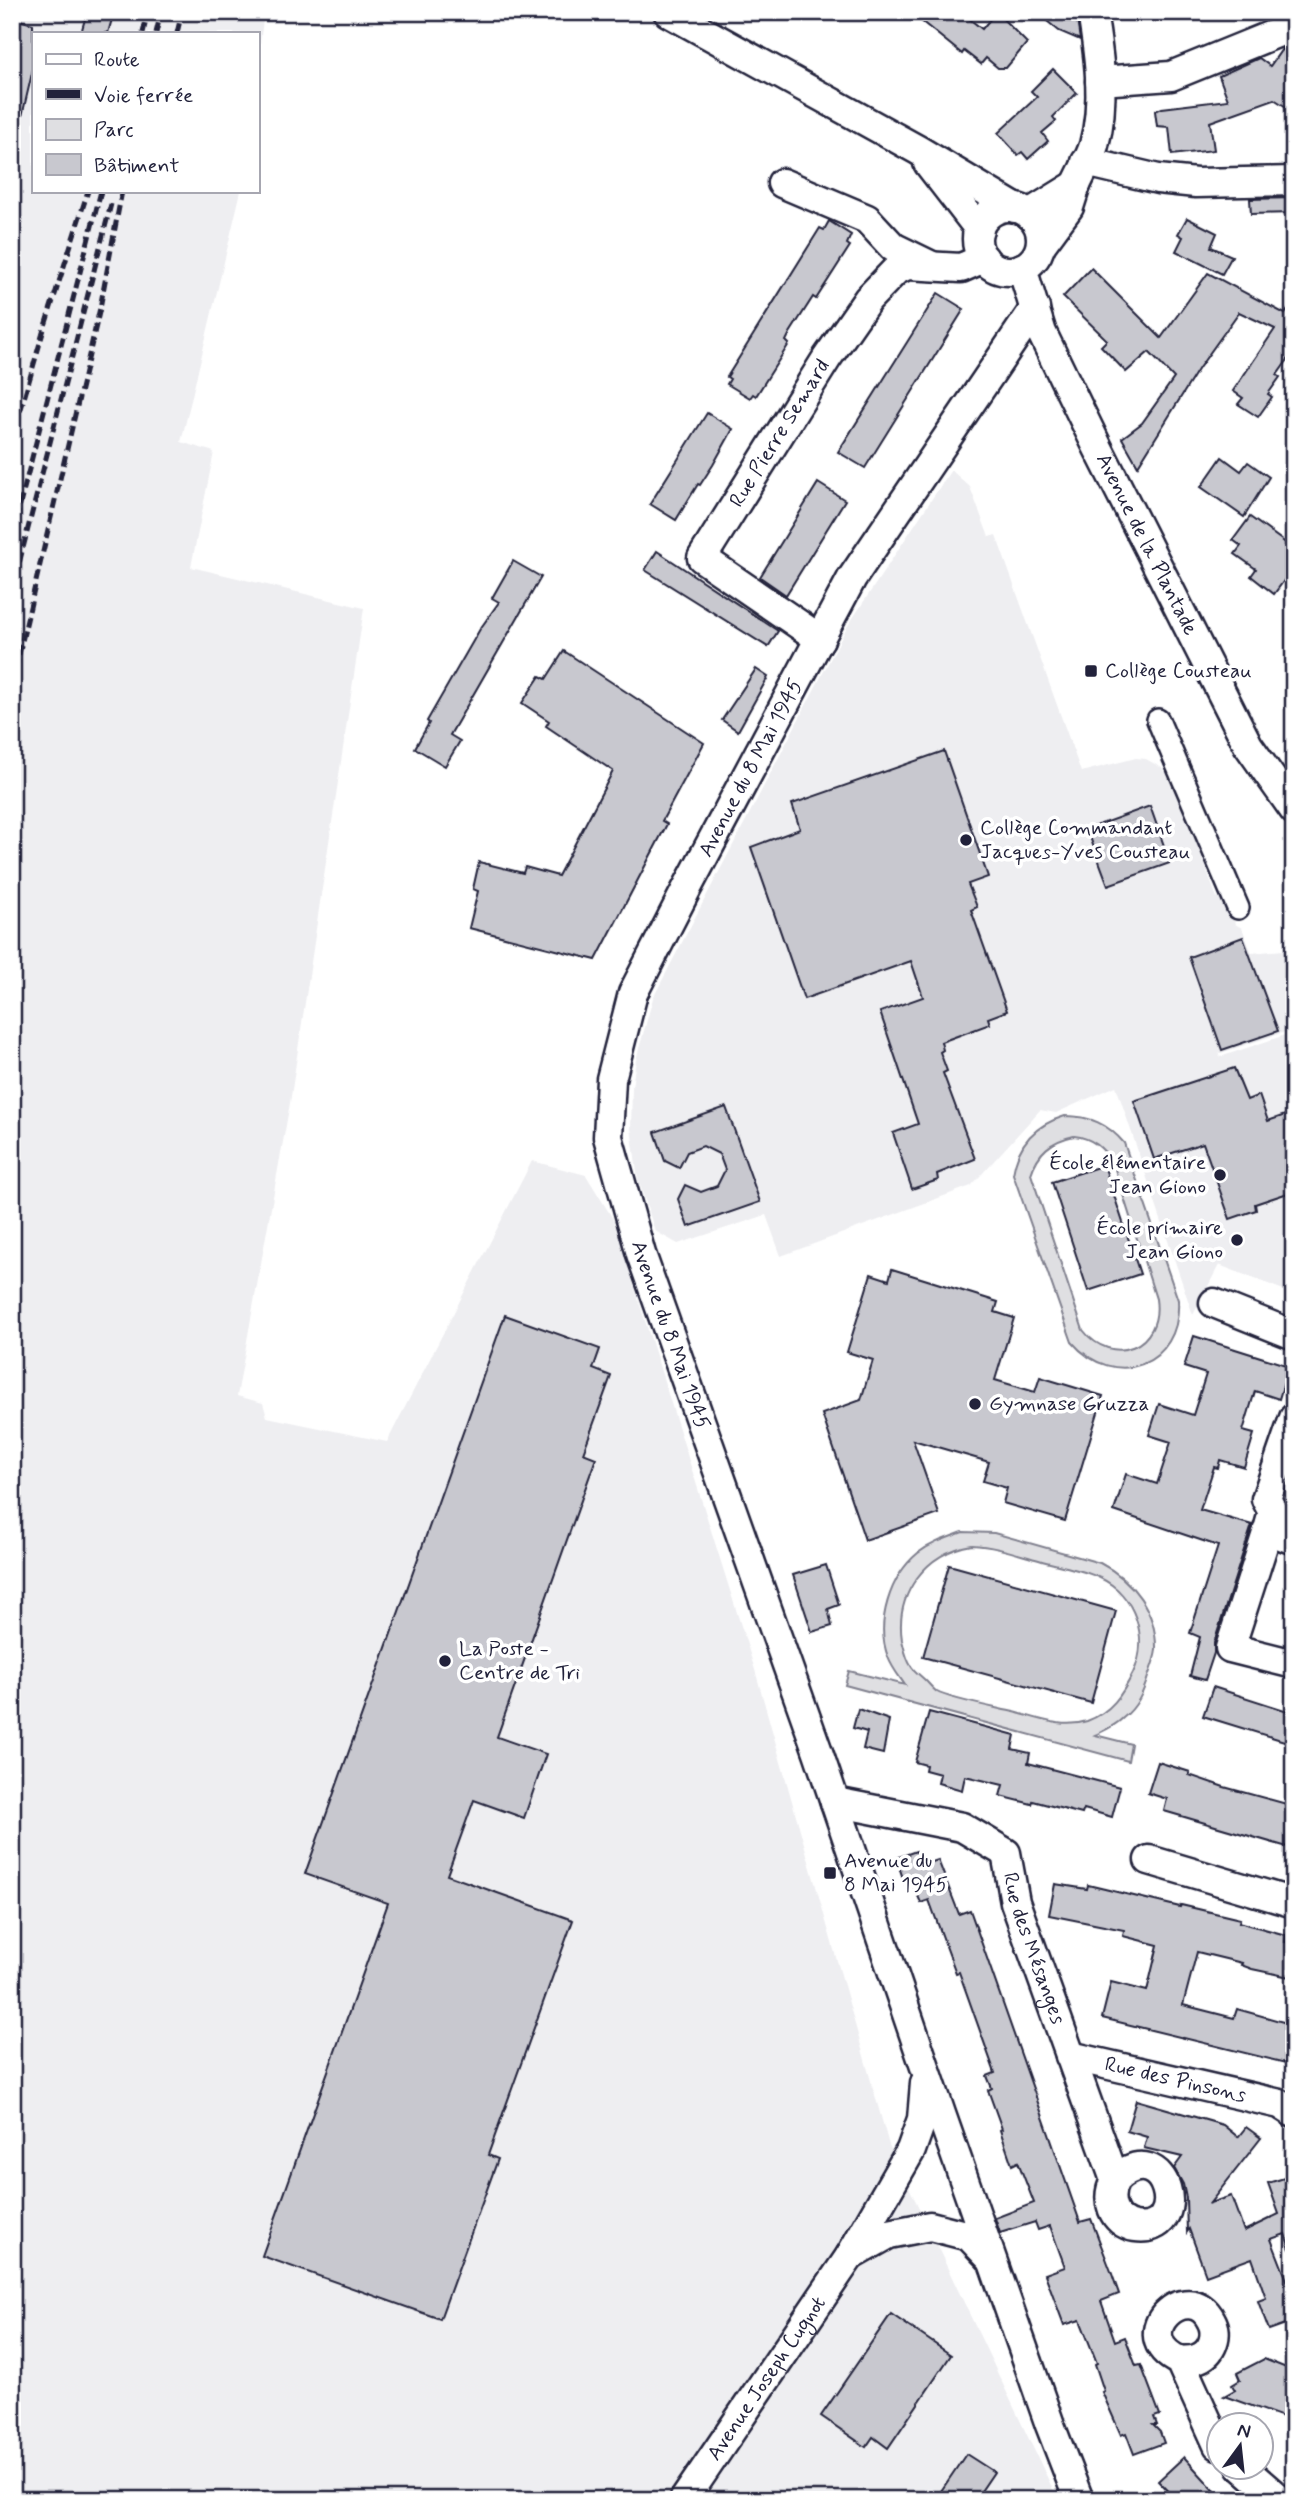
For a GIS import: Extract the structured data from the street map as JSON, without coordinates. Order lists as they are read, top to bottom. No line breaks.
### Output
{"streets":{"street":["Rue Pierre Semard","Avenue de la Plantade","Avenue du 8 Mai 1945","Rue des Mésanges","Rue des Pinsons","Avenue Joseph Cugnot"]},"crossings":[["Rue Pierre Semard","Avenue de la Plantade"],["Rue Pierre Semard","Avenue du 8 Mai 1945"],["Avenue de la Plantade","Avenue du 8 Mai 1945"],["Avenue du 8 Mai 1945","Rue des Mésanges"],["Avenue du 8 Mai 1945","Avenue Joseph Cugnot"],["Rue des Mésanges","Rue des Pinsons"]],"places":{"transit":["Collège Cousteau","Avenue du 8 Mai 1945"],"other":["Collège Commandant Jacques-Yves Cousteau","École élémentaire Jean Giono","École primaire Jean Giono","Gymnase Gruzza","La Poste - Centre de Tri"]},"legend":["Route","Voie ferrée","Parc","Bâtiment"],"north":"top"}
